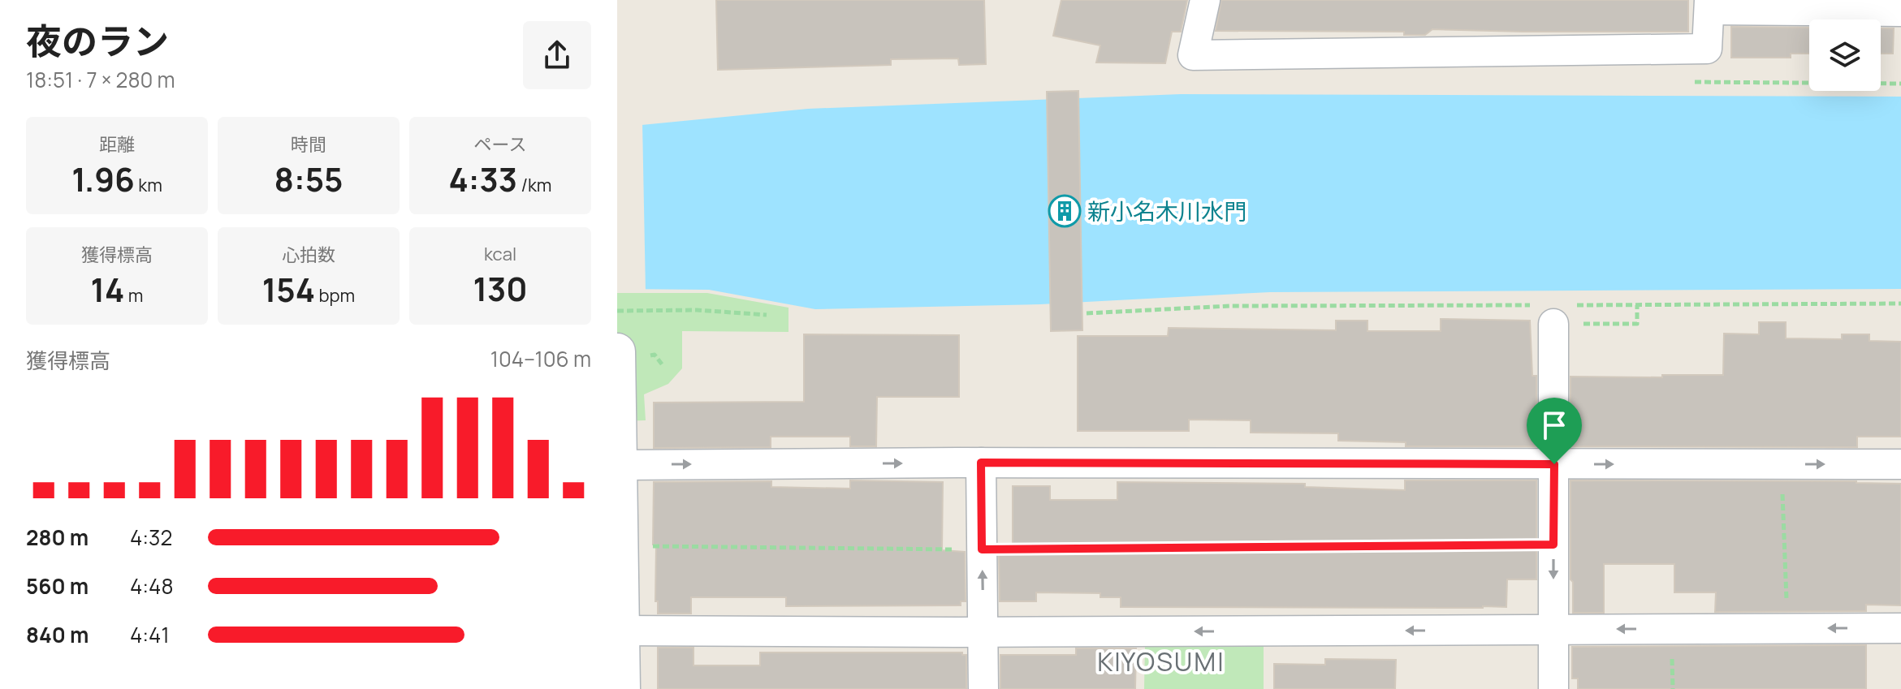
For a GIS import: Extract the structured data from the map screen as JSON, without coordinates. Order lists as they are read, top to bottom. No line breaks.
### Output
{"districts":["KIYOSUMI"],"places":{"building":["新小名木川水門"]},"page":{"heading":["夜のラン","18:51 · 7 × 280 m"],"stats":[["距離","1.96 km"],["時間","8:55"],["ペース","4:33 /km"],["獲得標高","14 m"],["心拍数","154 bpm"],["kcal","130"]],"chart":["獲得標高","104–106 m"],"list":[{"name":"280 m","note":"4:32"},{"name":"560 m","note":"4:48"},{"name":"840 m","note":"4:41"}]}}
